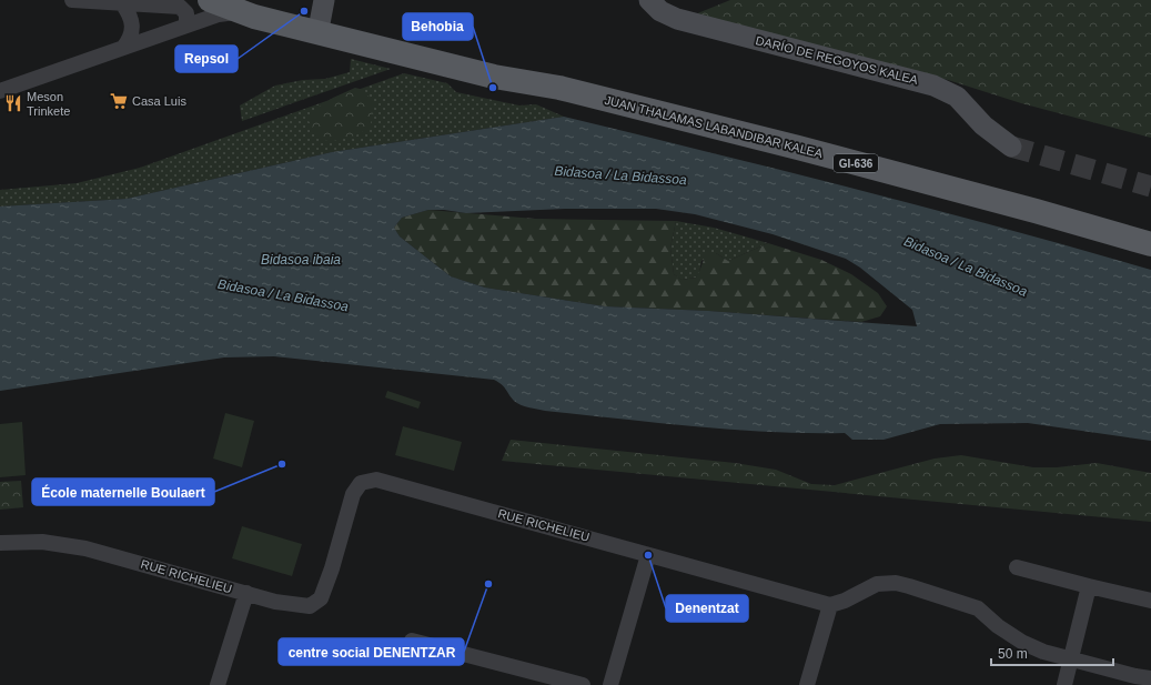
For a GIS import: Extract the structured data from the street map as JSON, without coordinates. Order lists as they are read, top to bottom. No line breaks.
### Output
{"streets":{"main road":["JUAN THALAMAS LABANDIBAR KALEA","GI-636"],"street":["DARÍO DE REGOYOS KALEA","RUE RICHELIEU"]},"water":["Bidasoa / La Bidassoa","Bidasoa ibaia"],"places":{"other":["Repsol","Behobia","École maternelle Boulaert","Denentzat","centre social DENENTZAR"],"supermarket":["Casa Luis"],"restaurant":["Meson Trinkete"]},"scale_bar":"50 m"}
